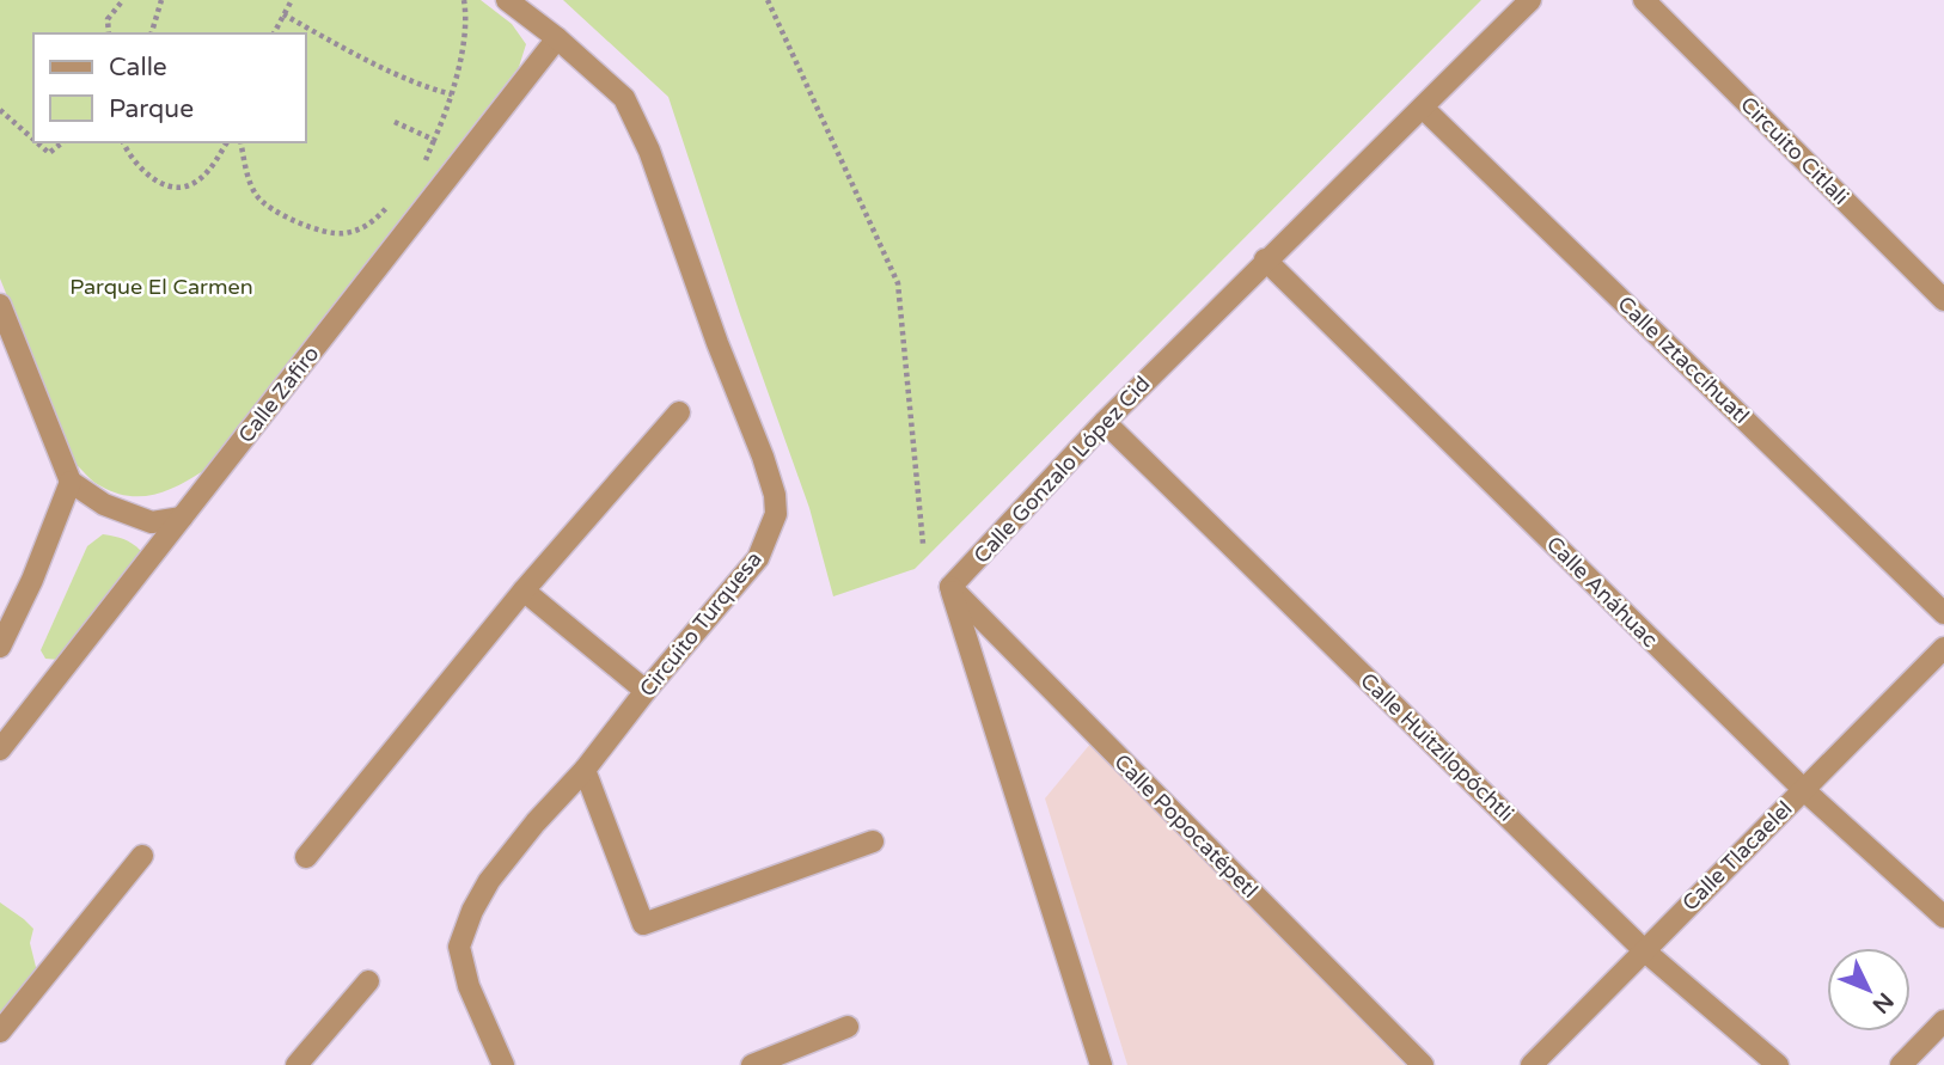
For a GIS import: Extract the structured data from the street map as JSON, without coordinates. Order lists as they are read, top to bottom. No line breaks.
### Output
{"streets":{"street":["Circuito Citlali","Calle Iztaccíhuatl","Calle Zafiro","Calle Gonzalo López Cid","Calle Anáhuac","Circuito Turquesa","Calle Huitzilopóchtli","Calle Popocatépetl","Calle Tlacaelel"]},"crossings":[["Calle Iztaccíhuatl","Calle Gonzalo López Cid"],["Calle Zafiro","Circuito Turquesa"],["Calle Gonzalo López Cid","Calle Anáhuac"],["Calle Gonzalo López Cid","Calle Huitzilopóchtli"],["Calle Gonzalo López Cid","Calle Popocatépetl"],["Calle Anáhuac","Calle Tlacaelel"],["Calle Huitzilopóchtli","Calle Tlacaelel"]],"parks":["Parque El Carmen"],"legend":["Calle","Parque"],"north":"bottom right"}
